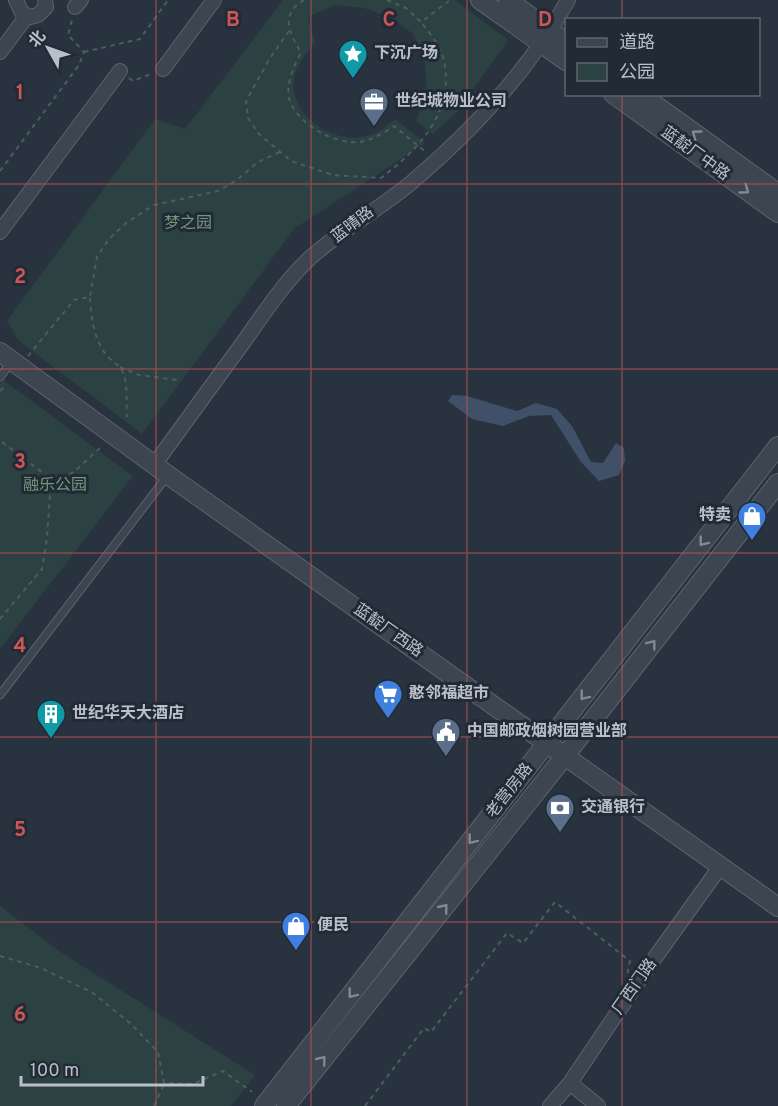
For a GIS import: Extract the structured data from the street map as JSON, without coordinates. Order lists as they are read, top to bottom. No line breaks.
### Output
{"streets":{"street":["蓝靛厂中路","蓝晴路","蓝靛厂西路","老营房路","厂西门路"]},"crossings":[["蓝晴路","蓝靛厂西路"],["蓝靛厂西路","老营房路"],["蓝靛厂西路","厂西门路"]],"parks":["梦之园","融乐公园"],"places":{"place":["下沉广场"],"office":["世纪城物业公司"],"shop":["特卖","便民"],"supermarket":["憨邻福超市"],"building":["世纪华天大酒店"],"public building":["中国邮政烟树园营业部"],"bank":["交通银行"]},"legend":["道路","公园"],"scale_bar":"100 m","north":"top left","grid":{"columns":["B","C","D"],"rows":["1","2","3","4","5","6"]}}
